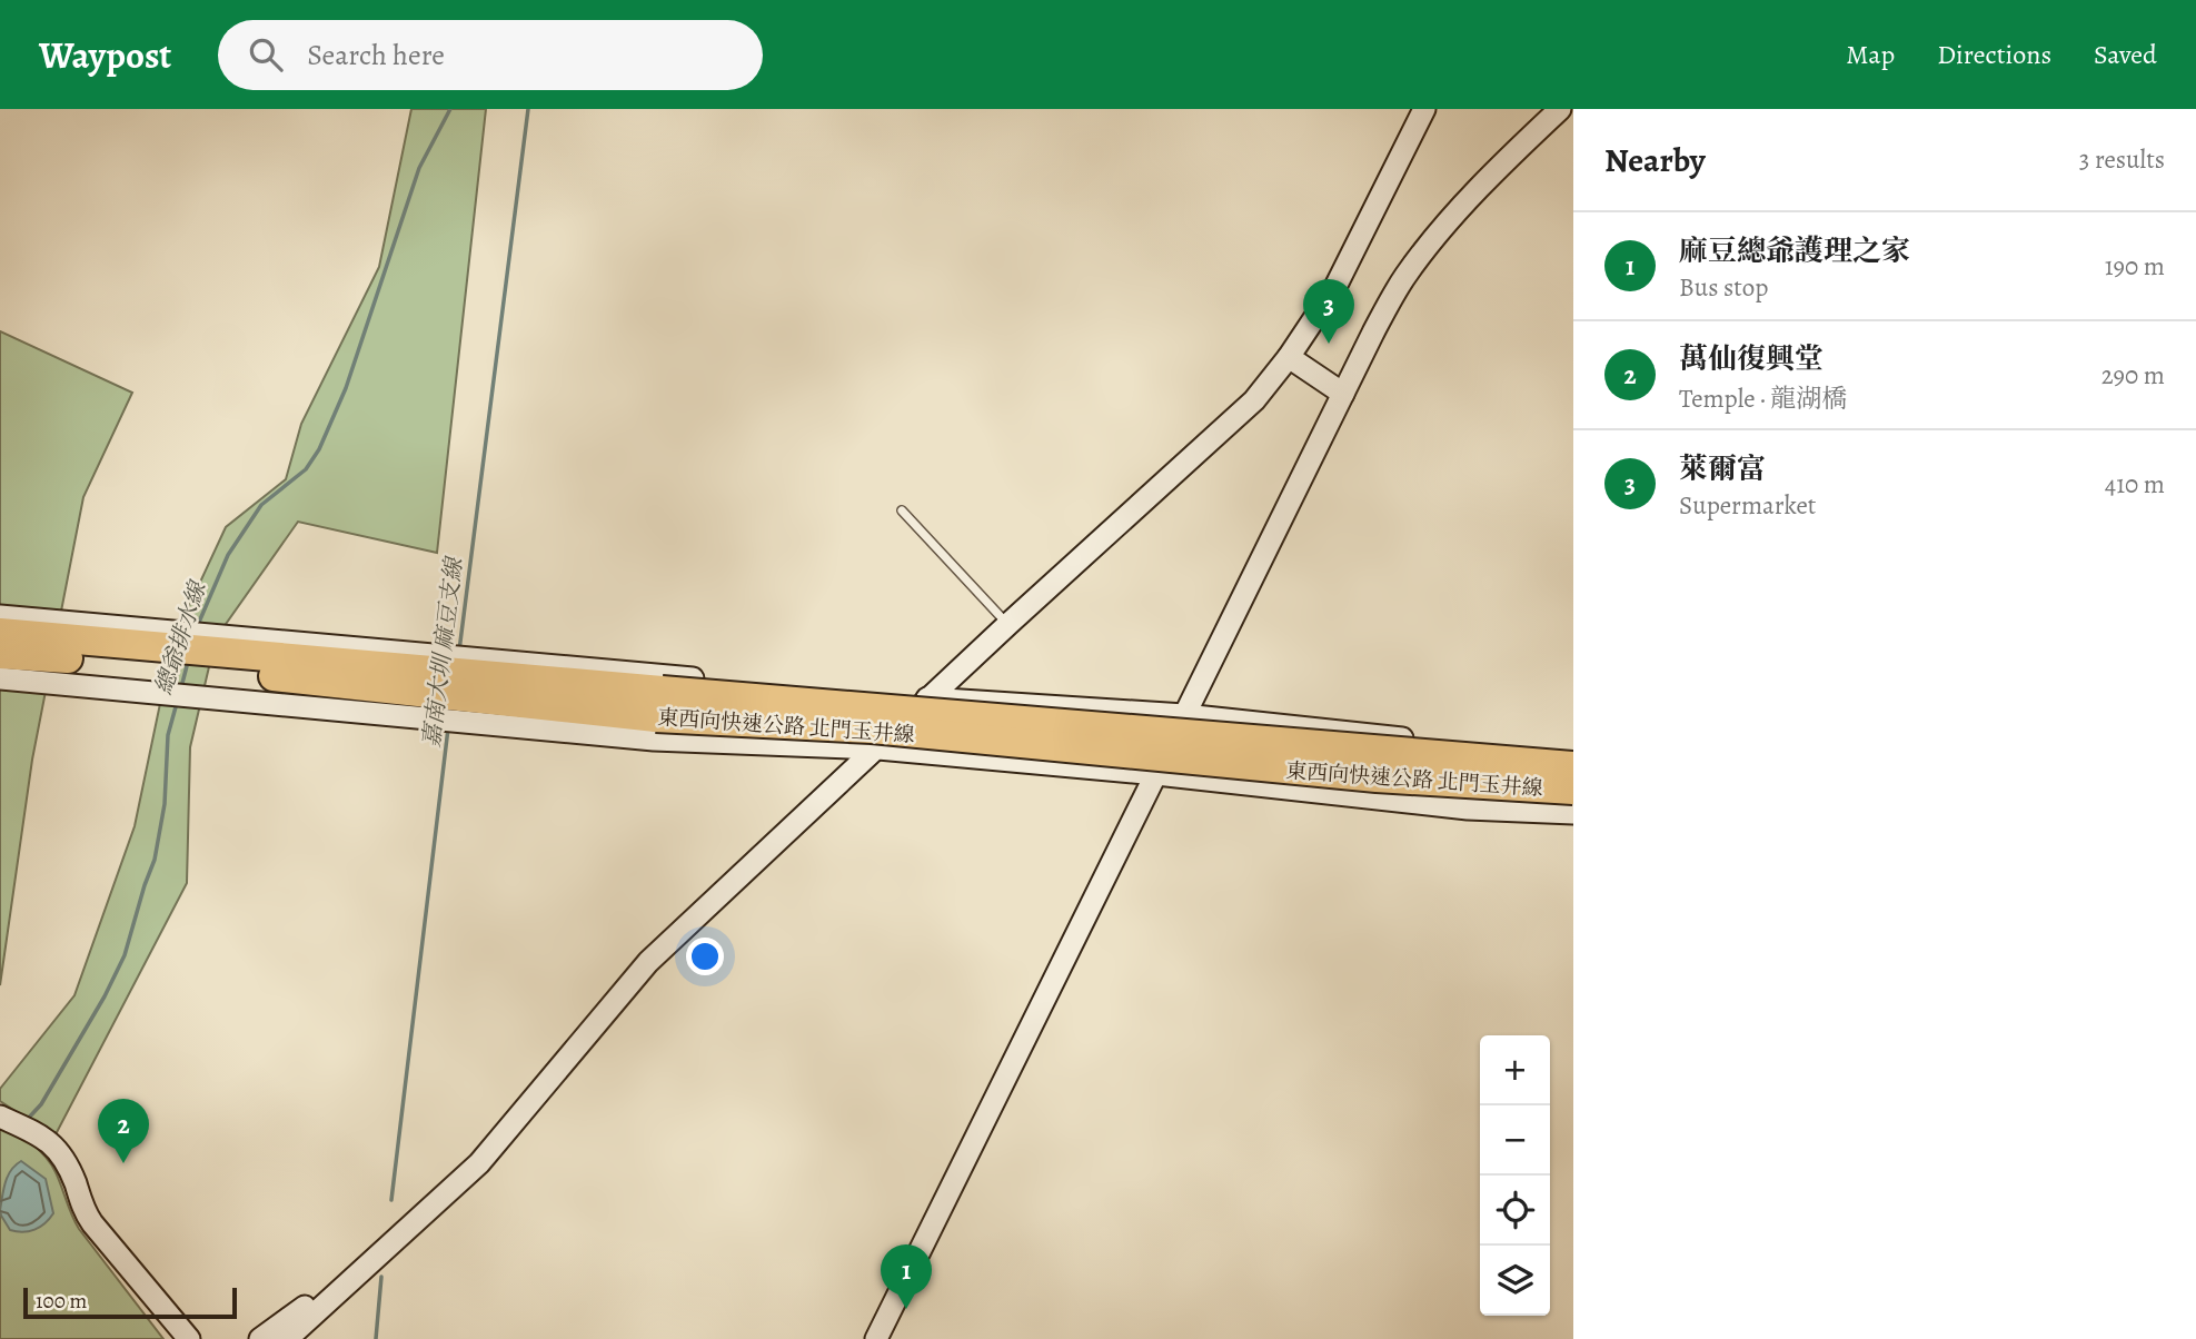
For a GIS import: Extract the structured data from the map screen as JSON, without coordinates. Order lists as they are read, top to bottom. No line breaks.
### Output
{"streets":{"highway":["東西向快速公路 北門玉井線"]},"water":["總爺排水線","嘉南大圳 麻豆支線"],"scale_bar":"100 m","page":{"header":"Waypost","search":"Search here","nav":["Map","Directions","Saved"],"heading":["Nearby","3 results"],"list":[{"mark":"1","name":"麻豆總爺護理之家","note":"Bus stop","value":"190 m"},{"mark":"2","name":"萬仙復興堂","note":"Temple · 龍湖橋","value":"290 m"},{"mark":"3","name":"萊爾富","note":"Supermarket","value":"410 m"}],"pins":["3","2","1"],"map_buttons":["+","−"],"scale":"100 m"}}
